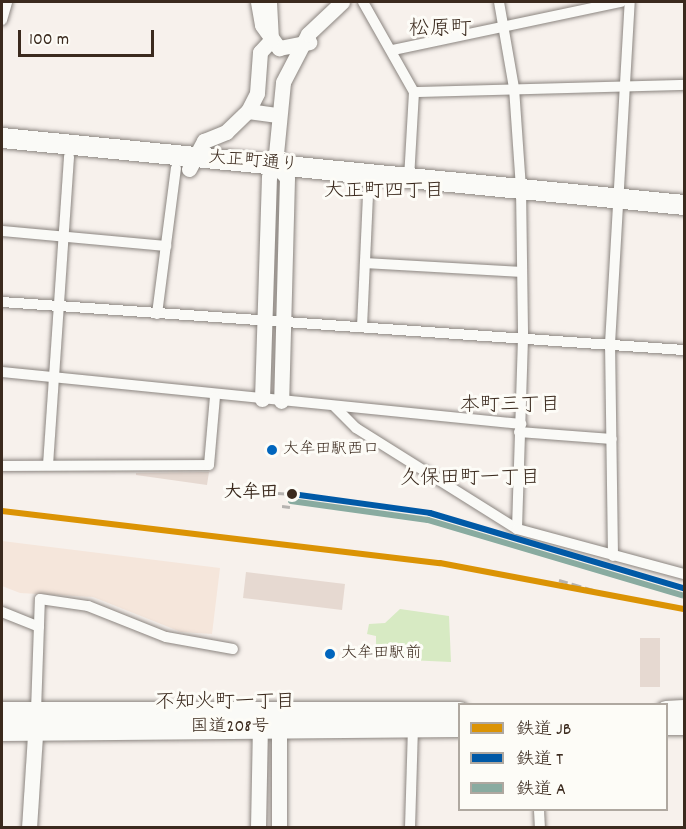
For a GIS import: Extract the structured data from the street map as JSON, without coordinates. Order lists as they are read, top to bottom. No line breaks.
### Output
{"streets":{"highway":["大正町通り","国道208号"]},"districts":["松原町","大正町四丁目","本町三丁目","久保田町一丁目","不知火町一丁目"],"places":["大牟田駅西口","大牟田","大牟田駅前"],"lines":["rail line T","rail line A","rail line JB"],"legend":["鉄道 JB","鉄道 T","鉄道 A"],"scale_bar":"100 m"}
